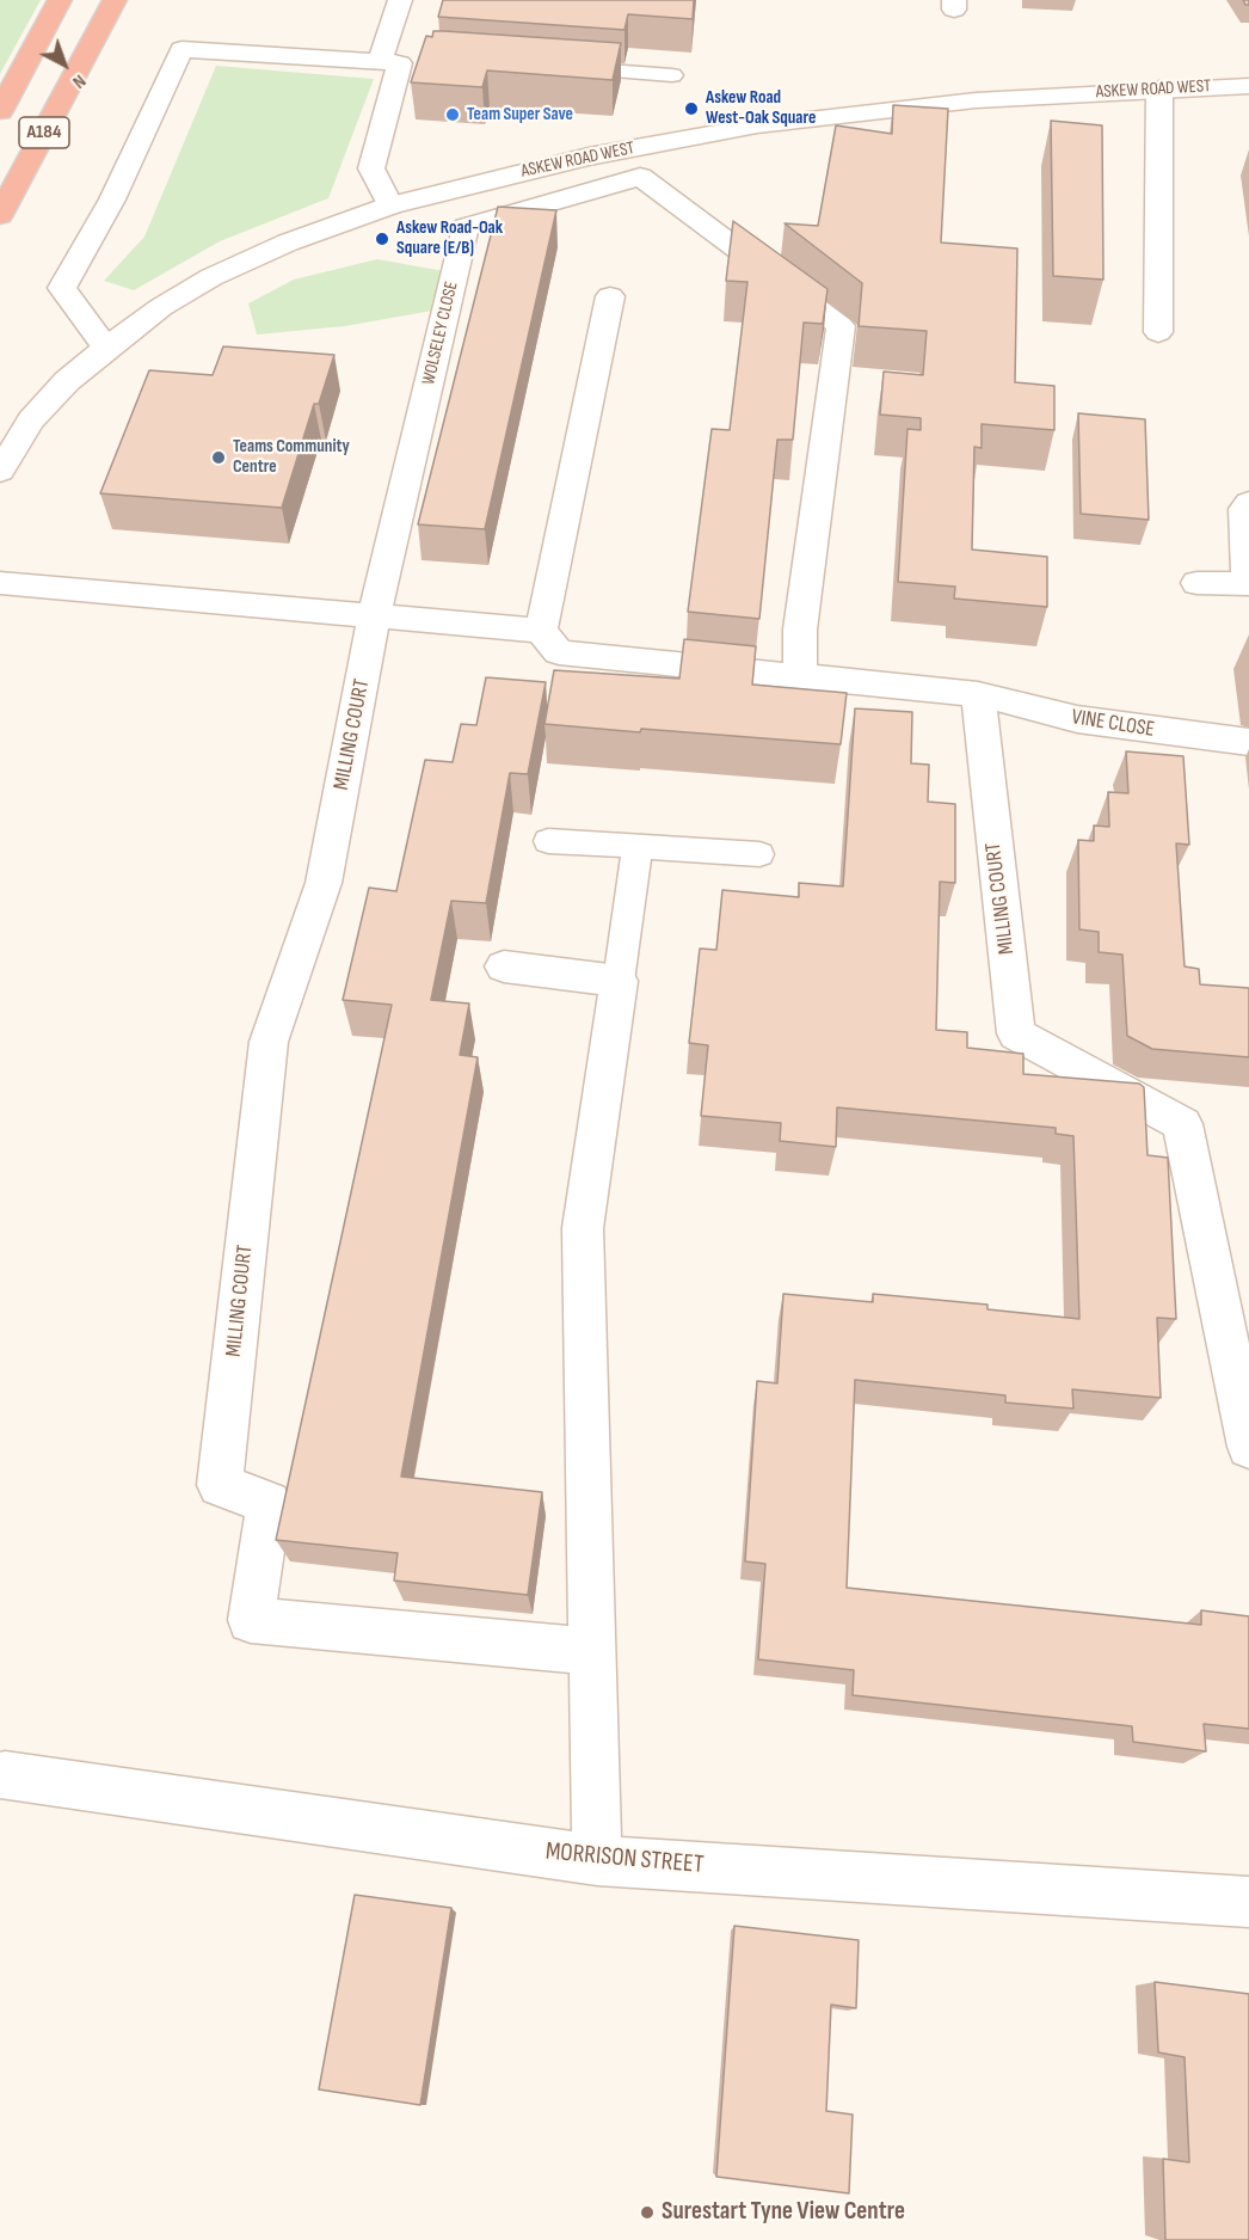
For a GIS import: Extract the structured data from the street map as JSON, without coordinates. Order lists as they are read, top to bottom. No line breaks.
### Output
{"streets":{"highway":["A184"],"street":["ASKEW ROAD WEST","WOLSELEY CLOSE","VINE CLOSE","MILLING COURT","MORRISON STREET"]},"crossings":[["WOLSELEY CLOSE","MILLING COURT"],["VINE CLOSE","MILLING COURT"]],"places":["Askew Road West-Oak Square","Team Super Save","Askew Road-Oak Square (E/B)","Teams Community Centre","Surestart Tyne View Centre"],"north":"bottom right"}
